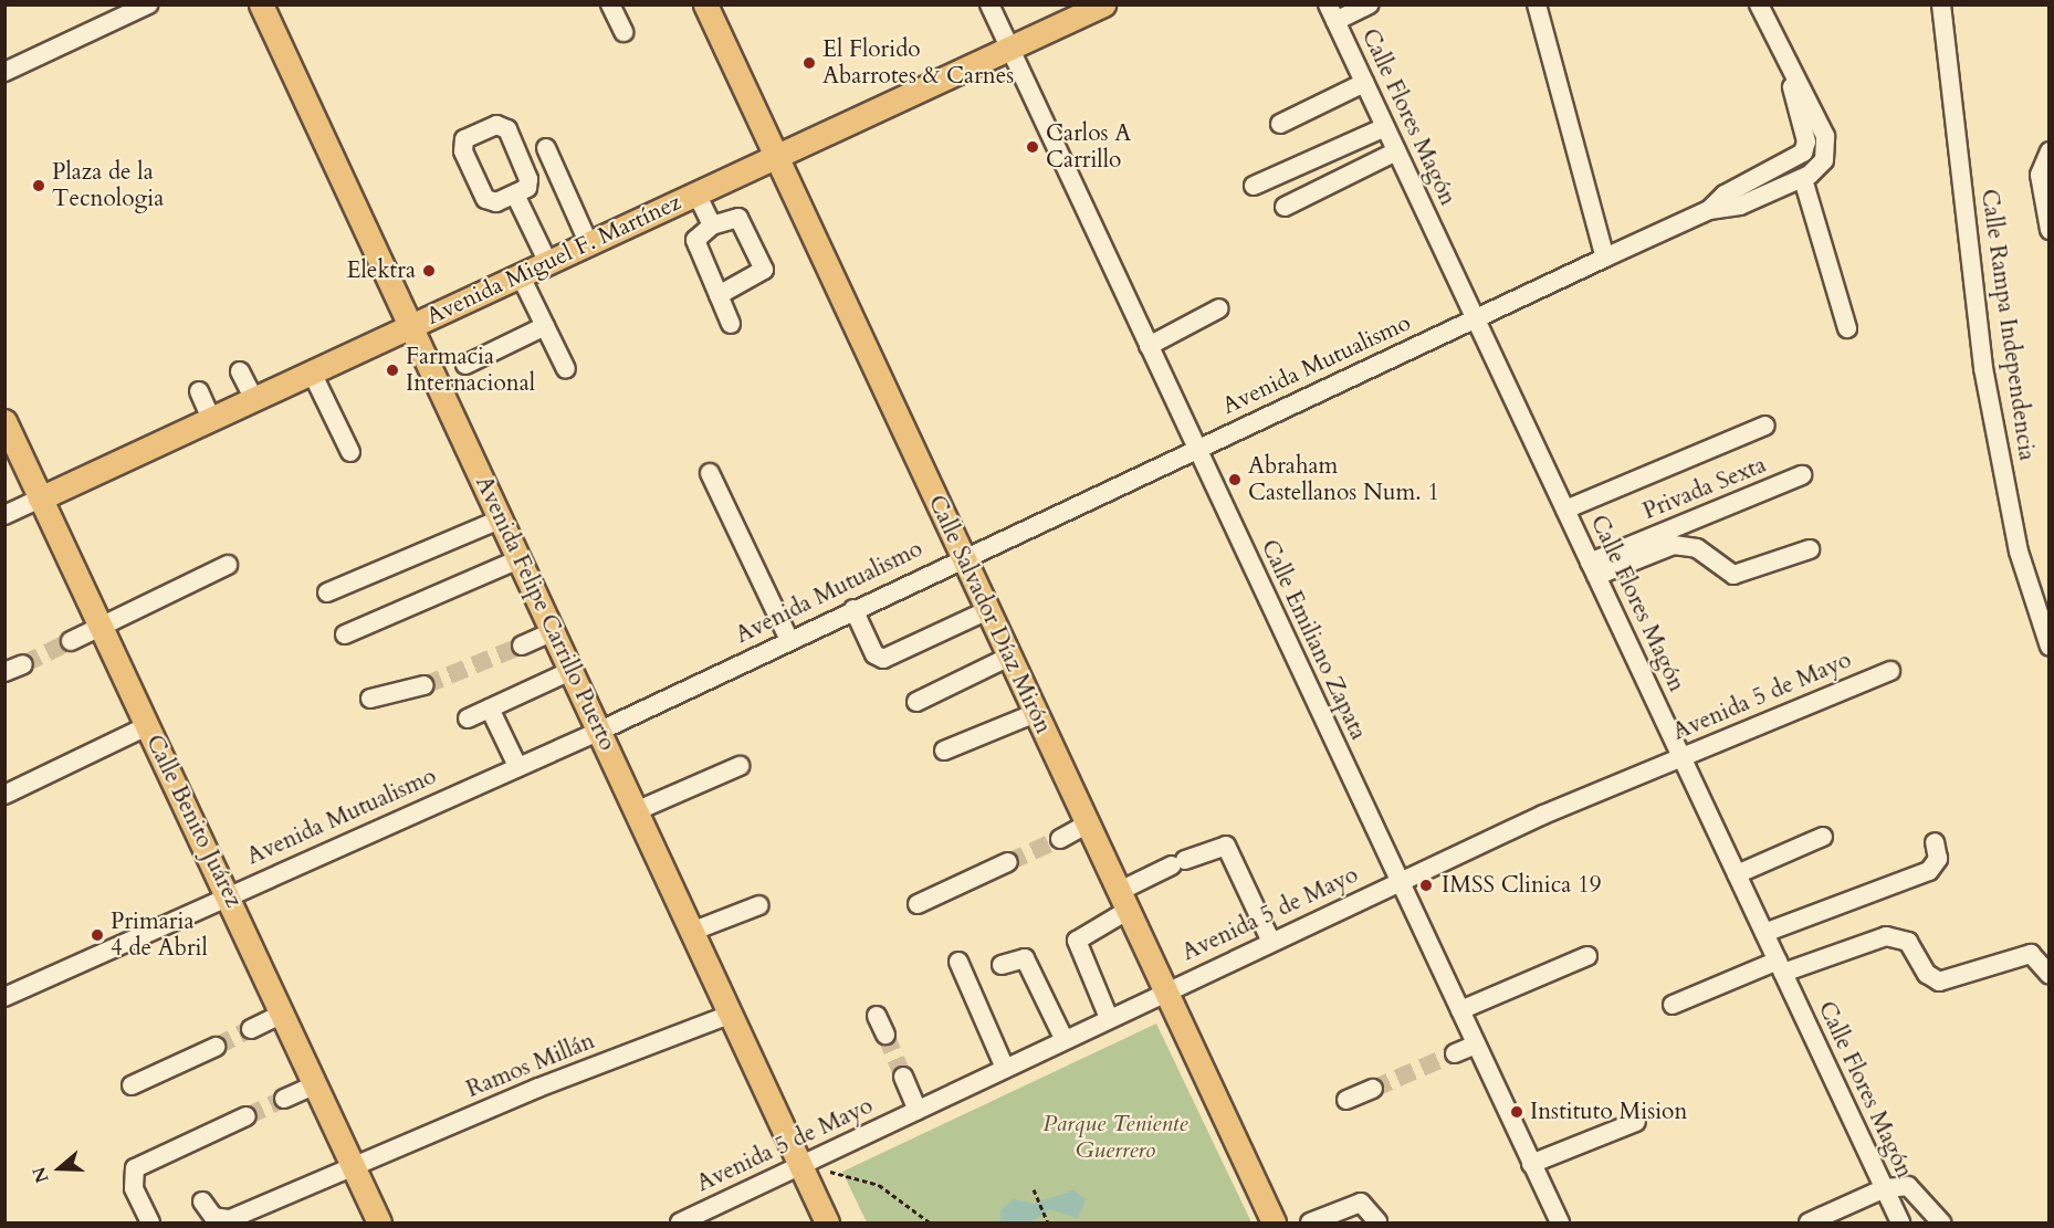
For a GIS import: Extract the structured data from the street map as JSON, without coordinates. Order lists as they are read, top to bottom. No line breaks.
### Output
{"streets":{"main road":["Avenida Miguel F. Martínez","Avenida Felipe Carrillo Puerto","Calle Salvador Díaz Mirón","Calle Benito Juárez"],"street":["Calle Flores Magón","Calle Rampa Independencia","Avenida Mutualismo","Privada Sexta","Calle Emiliano Zapata","Avenida 5 de Mayo","Ramos Millán"]},"crossings":[["Calle Flores Magón","Avenida Mutualismo"],["Calle Flores Magón","Privada Sexta"],["Calle Flores Magón","Avenida 5 de Mayo"],["Avenida Miguel F. Martínez","Avenida Felipe Carrillo Puerto"],["Avenida Miguel F. Martínez","Calle Salvador Díaz Mirón"],["Avenida Miguel F. Martínez","Calle Emiliano Zapata"],["Avenida Miguel F. Martínez","Calle Benito Juárez"],["Avenida Mutualismo","Avenida Felipe Carrillo Puerto"],["Avenida Mutualismo","Calle Salvador Díaz Mirón"],["Avenida Mutualismo","Calle Emiliano Zapata"],["Avenida Mutualismo","Calle Benito Juárez"],["Avenida Felipe Carrillo Puerto","Avenida 5 de Mayo"],["Avenida Felipe Carrillo Puerto","Ramos Millán"],["Calle Salvador Díaz Mirón","Avenida 5 de Mayo"],["Calle Emiliano Zapata","Avenida 5 de Mayo"],["Calle Benito Juárez","Ramos Millán"]],"parks":["Parque Teniente Guerrero"],"places":["El Florido Abarrotes & Carnes","Carlos A Carrillo","Plaza de la Tecnologia","Elektra","Farmacia Internacional","Abraham Castellanos Num. 1","IMSS Clinica 19","Primaria 4 de Abril","Instituto Mision"],"north":"left"}
